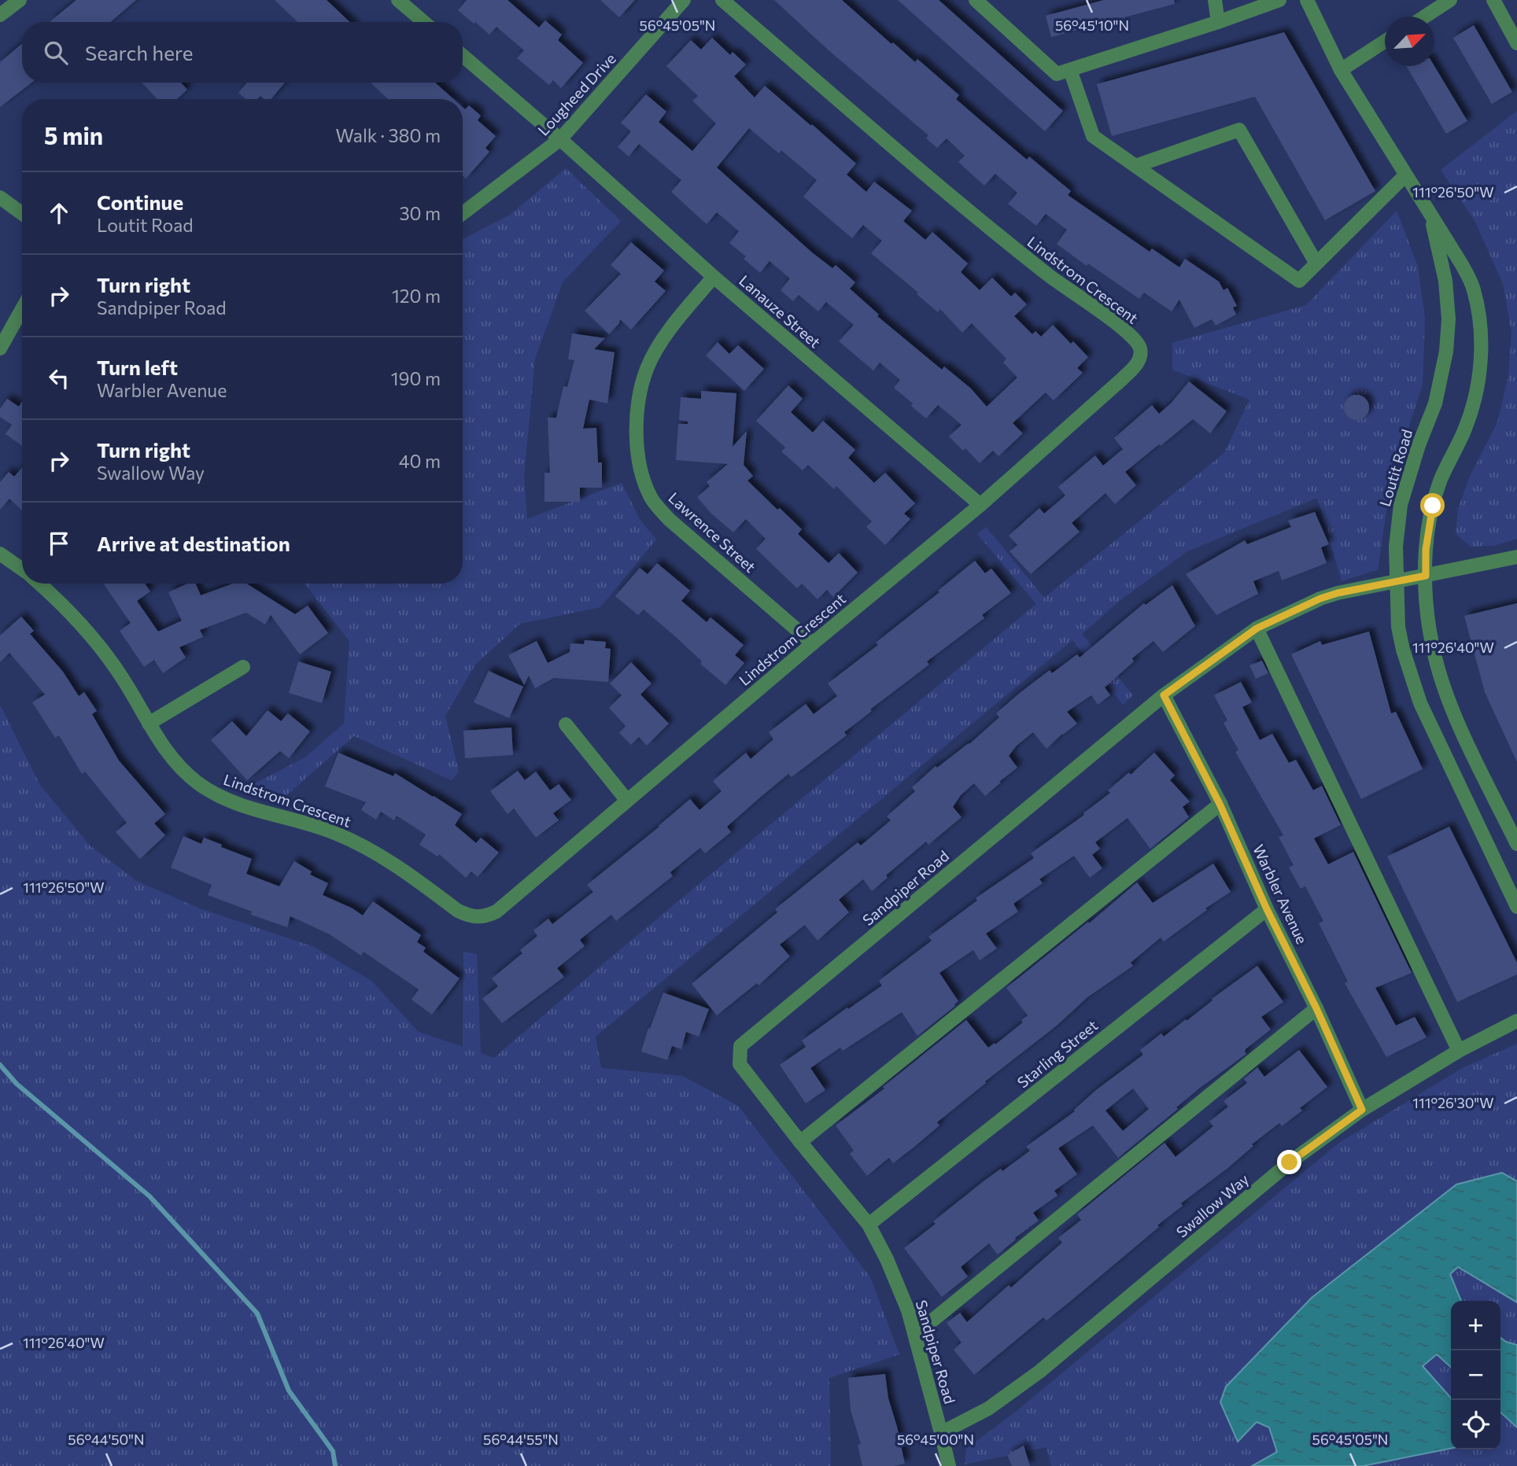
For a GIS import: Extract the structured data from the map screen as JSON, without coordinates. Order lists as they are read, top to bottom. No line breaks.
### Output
{"streets":{"street":["Lougheed Drive","Lindstrom Crescent","Lanauze Street","Loutit Road","Lawrence Street","Sandpiper Road","Warbler Avenue","Starling Street","Swallow Way"]},"crossings":[["Lougheed Drive","Lanauze Street"],["Lindstrom Crescent","Lanauze Street"],["Lindstrom Crescent","Lawrence Street"],["Lanauze Street","Lawrence Street"],["Loutit Road","Sandpiper Road"],["Sandpiper Road","Warbler Avenue"],["Sandpiper Road","Starling Street"],["Sandpiper Road","Swallow Way"],["Warbler Avenue","Starling Street"],["Warbler Avenue","Swallow Way"]],"north":"top right","page":{"search":"Search here","heading":["5 min","Walk · 380 m"],"list":[["Continue","Loutit Road","30 m"],["Turn right","Sandpiper Road","120 m"],["Turn left","Warbler Avenue","190 m"],["Turn right","Swallow Way","40 m"],"Arrive at destination"],"map_buttons":["+","−"]},"coordinates":["56°45'05\"N","56°45'10\"N","111°26'50\"W","111°26'40\"W","111°26'30\"W","56°44'50\"N","56°44'55\"N","56°45'00\"N"]}
